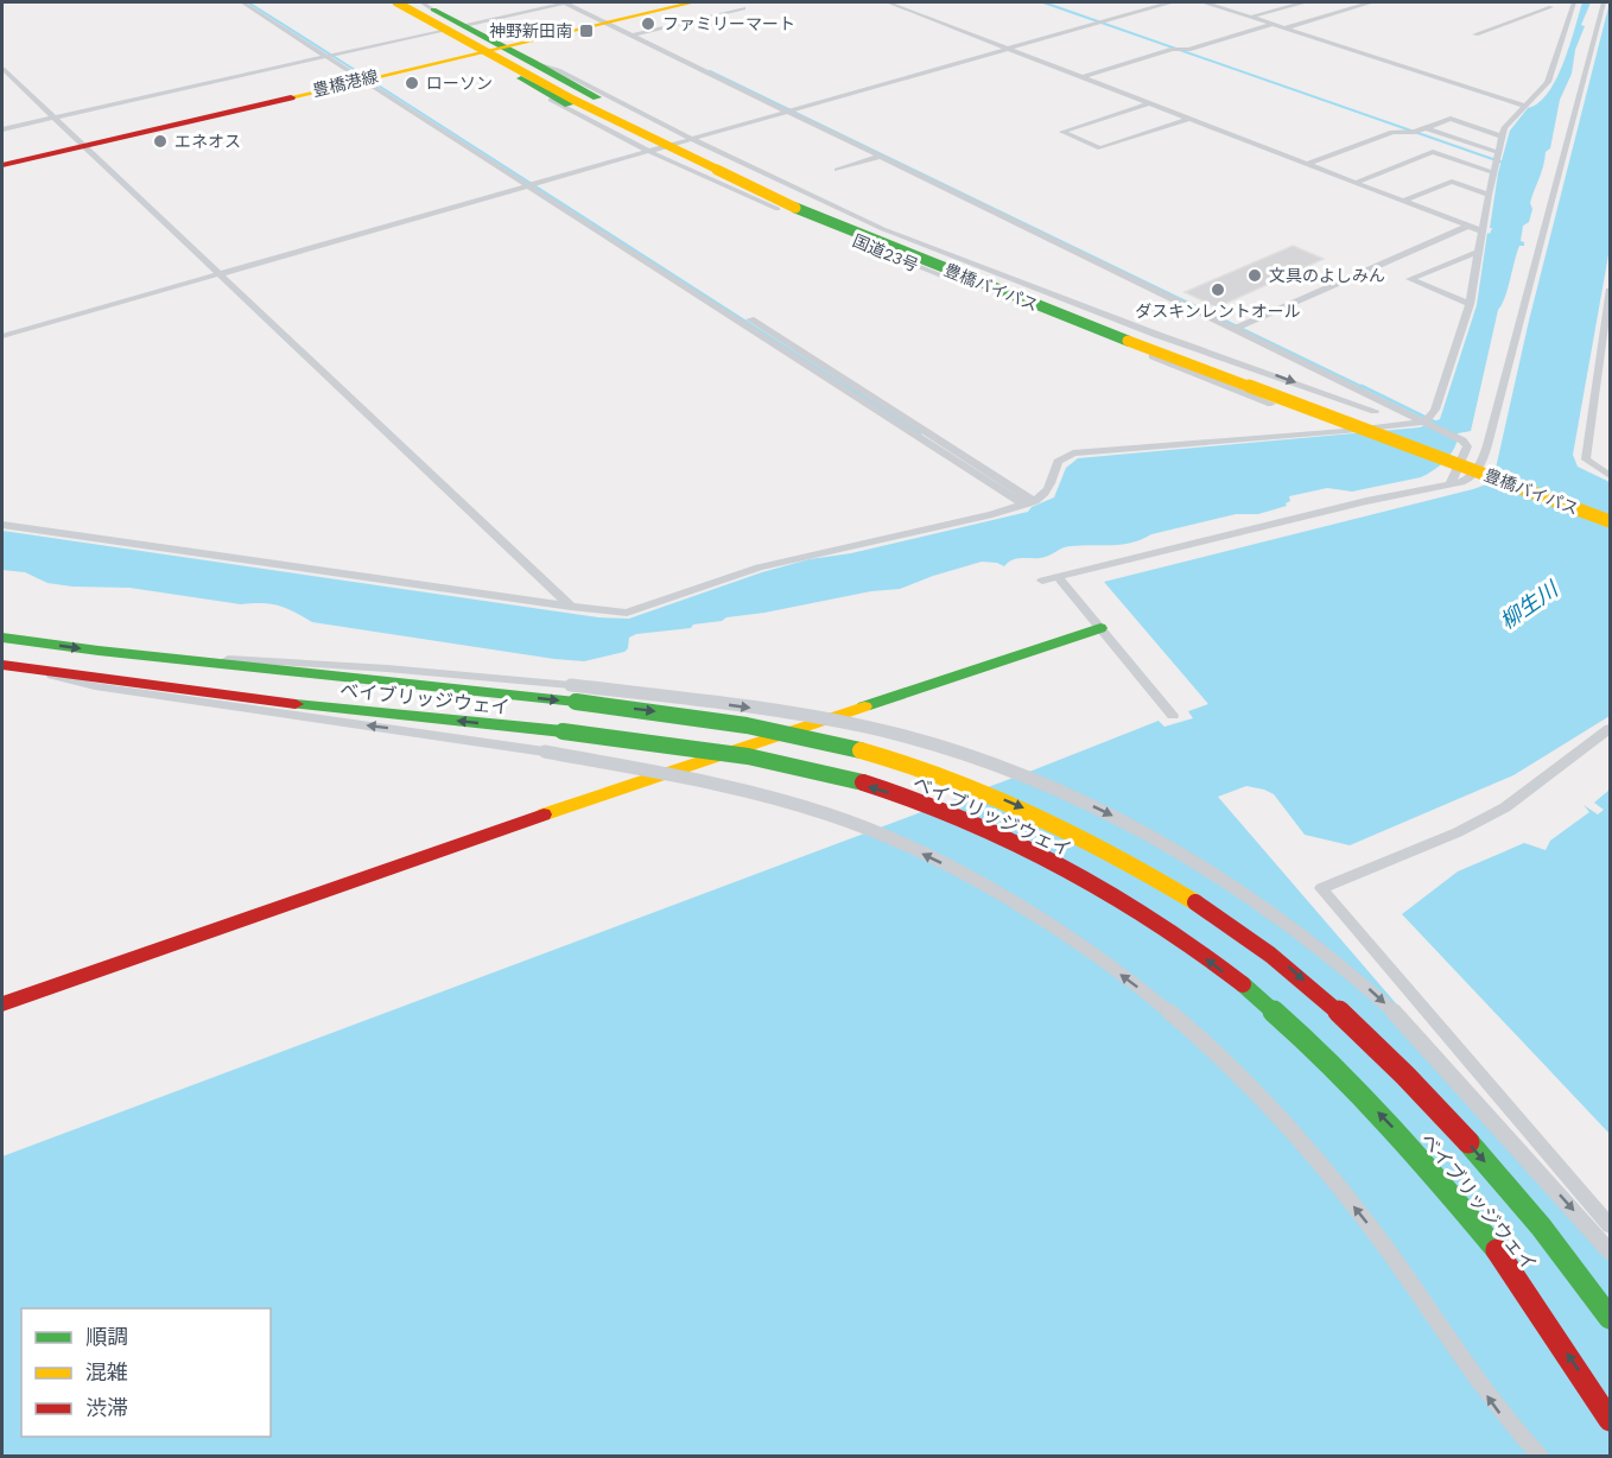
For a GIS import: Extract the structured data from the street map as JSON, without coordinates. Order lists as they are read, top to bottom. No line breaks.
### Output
{"streets":{"main road":["豊橋港線","豊橋バイパス","ベイブリッジウェイ"],"street":["国道23号"]},"water":["柳生川"],"places":{"other":["ファミリーマート","ローソン","エネオス","文具のよしみん","ダスキンレントオール"],"transit":["神野新田南"]},"legend":["順調","混雑","渋滞"]}
